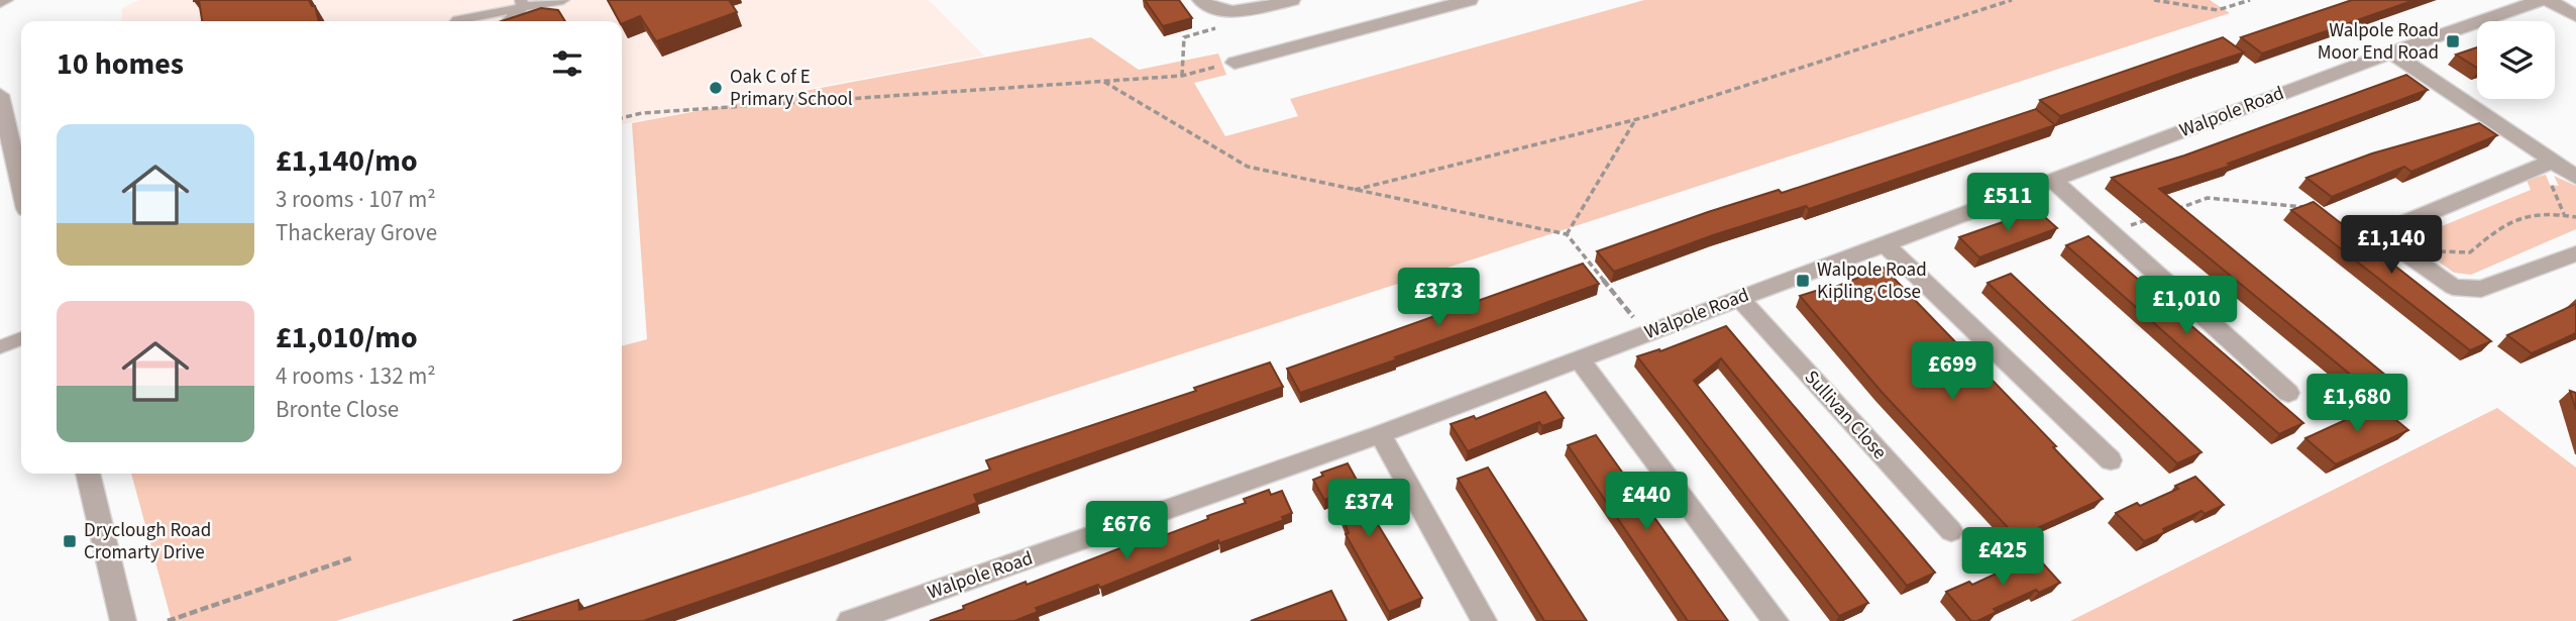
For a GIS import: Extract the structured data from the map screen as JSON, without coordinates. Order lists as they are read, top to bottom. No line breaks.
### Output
{"streets":{"street":["Walpole Road","Sullivan Close"]},"crossings":[["Walpole Road","Sullivan Close"]],"places":{"transit":["Walpole Road Moor End Road","Walpole Road Kipling Close","Dryclough Road Cromarty Drive"],"other":["Oak C of E Primary School"]},"page":{"heading":"10 homes","list":[{"name":"£1,140/mo","note":"3 rooms · 107 m² · Thackeray Grove"},{"name":"£1,010/mo","note":"4 rooms · 132 m² · Bronte Close"}],"price":["£511","£1,140","£373","£1,010","£699","£1,680","£440","£374","£676","£425"]}}
